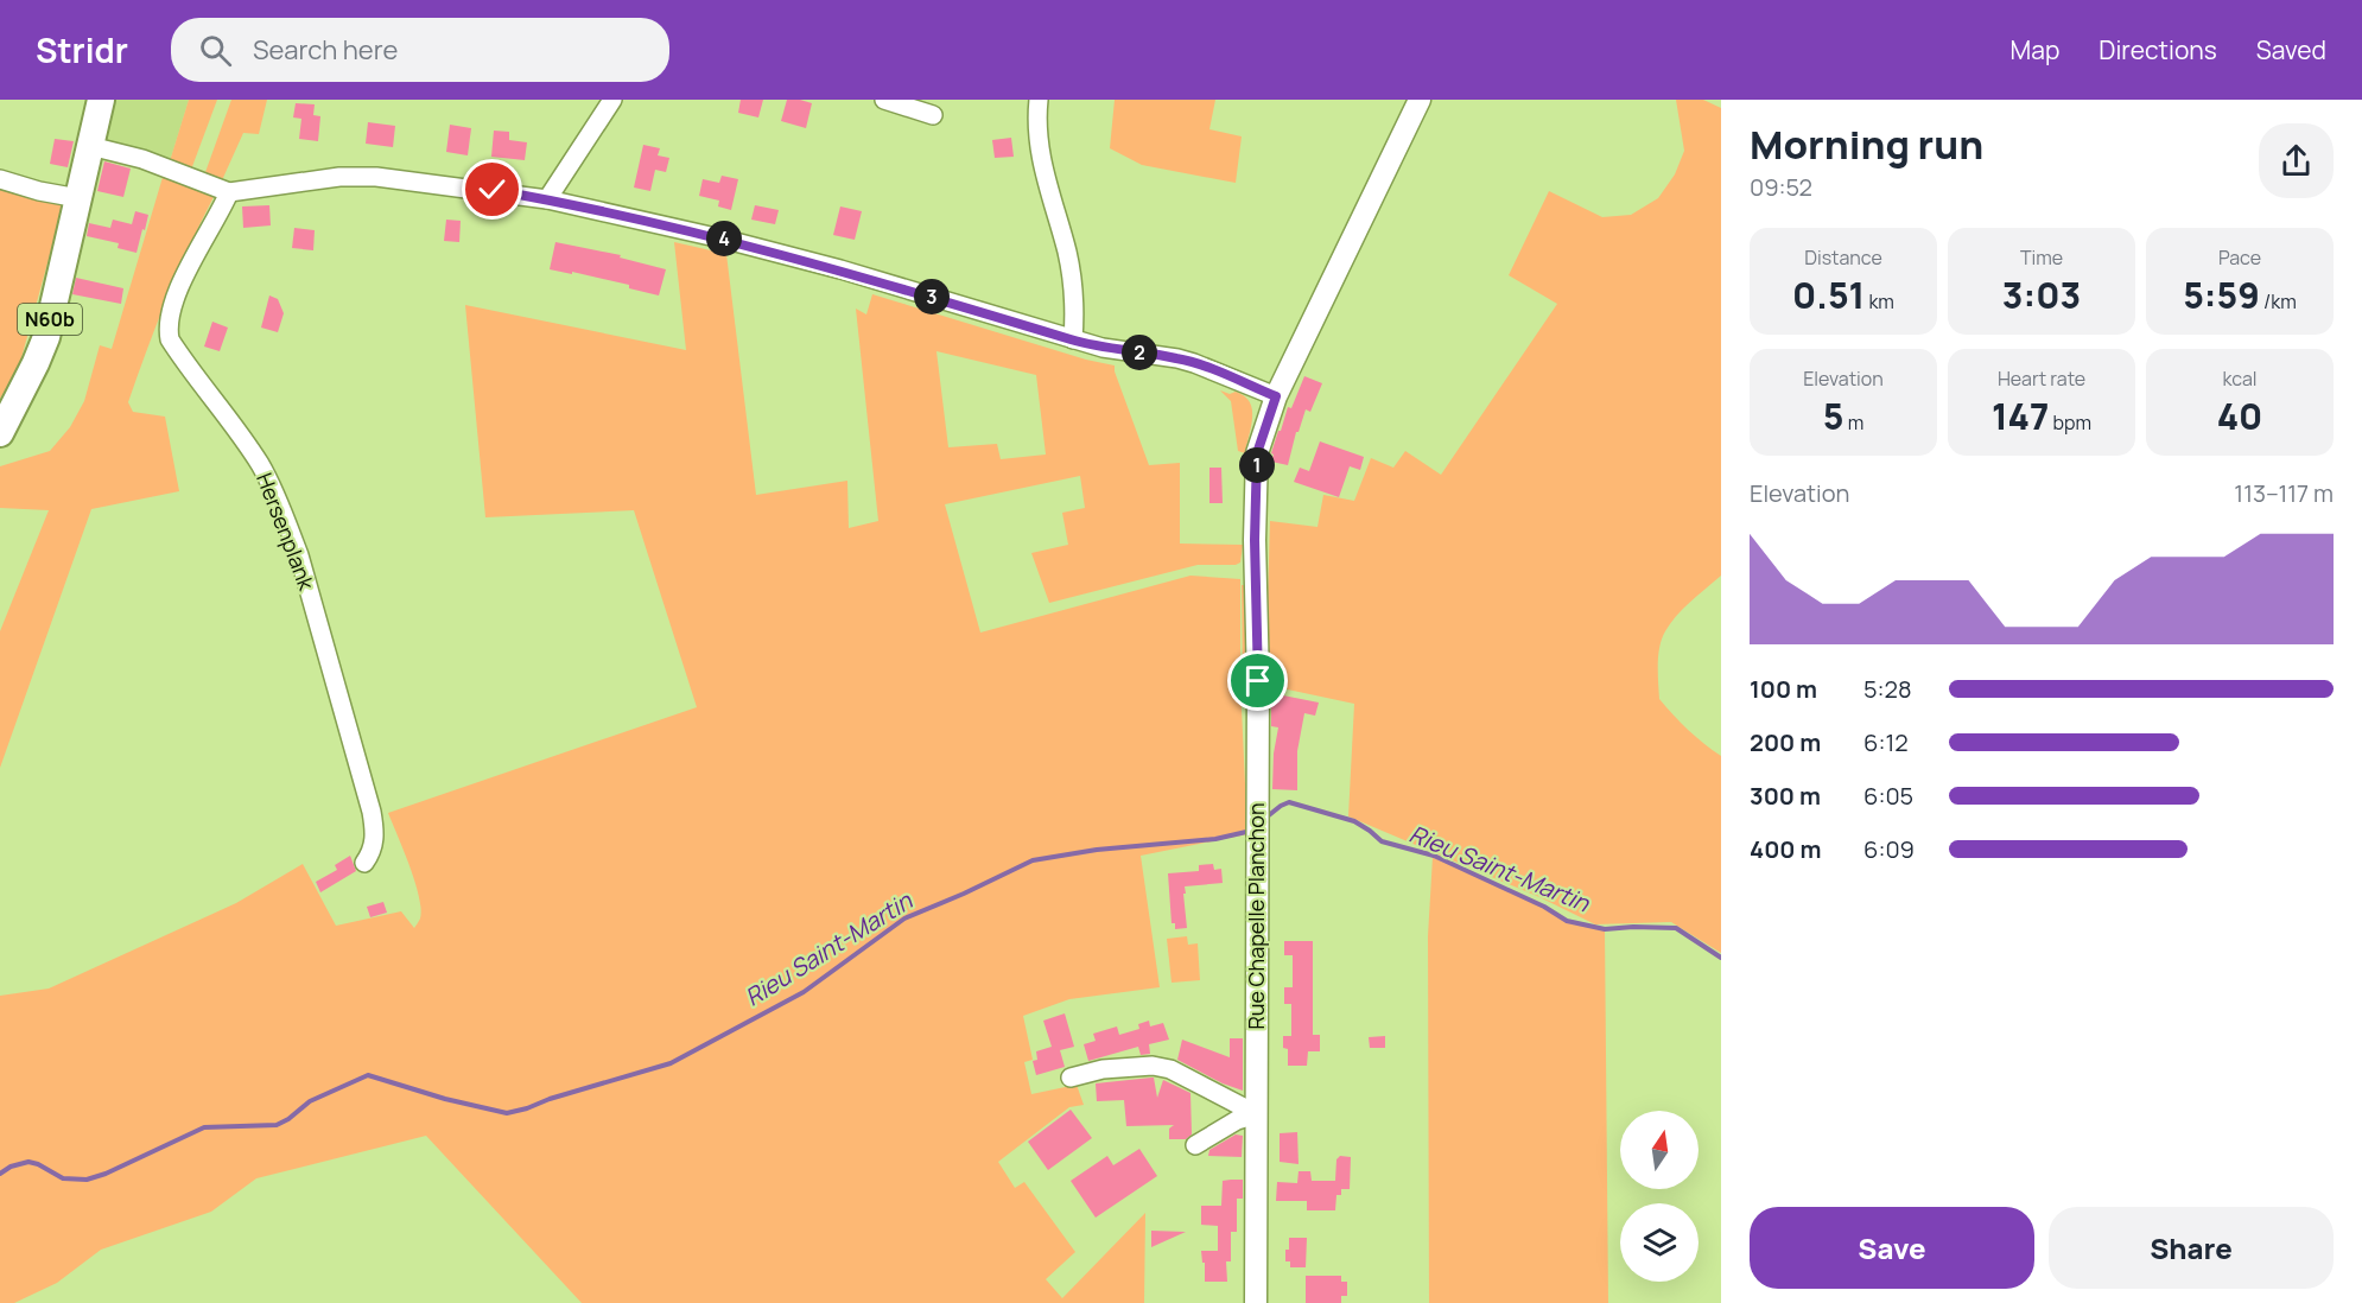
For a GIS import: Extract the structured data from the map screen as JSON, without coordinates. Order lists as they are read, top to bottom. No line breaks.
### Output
{"streets":{"main road":["N60b"],"street":["Hersenplank","Rue Chapelle Planchon"]},"water":["Rieu Saint-Martin"],"north":"top","page":{"header":"Stridr","search":"Search here","nav":["Map","Directions","Saved"],"heading":["Morning run","09:52"],"pins":["4","3","2","1"],"stats":[["Distance","0.51 km"],["Time","3:03"],["Pace","5:59 /km"],["Elevation","5 m"],["Heart rate","147 bpm"],["kcal","40"]],"chart":["Elevation","113–117 m"],"list":[{"name":"100 m","note":"5:28"},{"name":"200 m","note":"6:12"},{"name":"300 m","note":"6:05"},{"name":"400 m","note":"6:09"}],"buttons":["Save","Share"]}}
